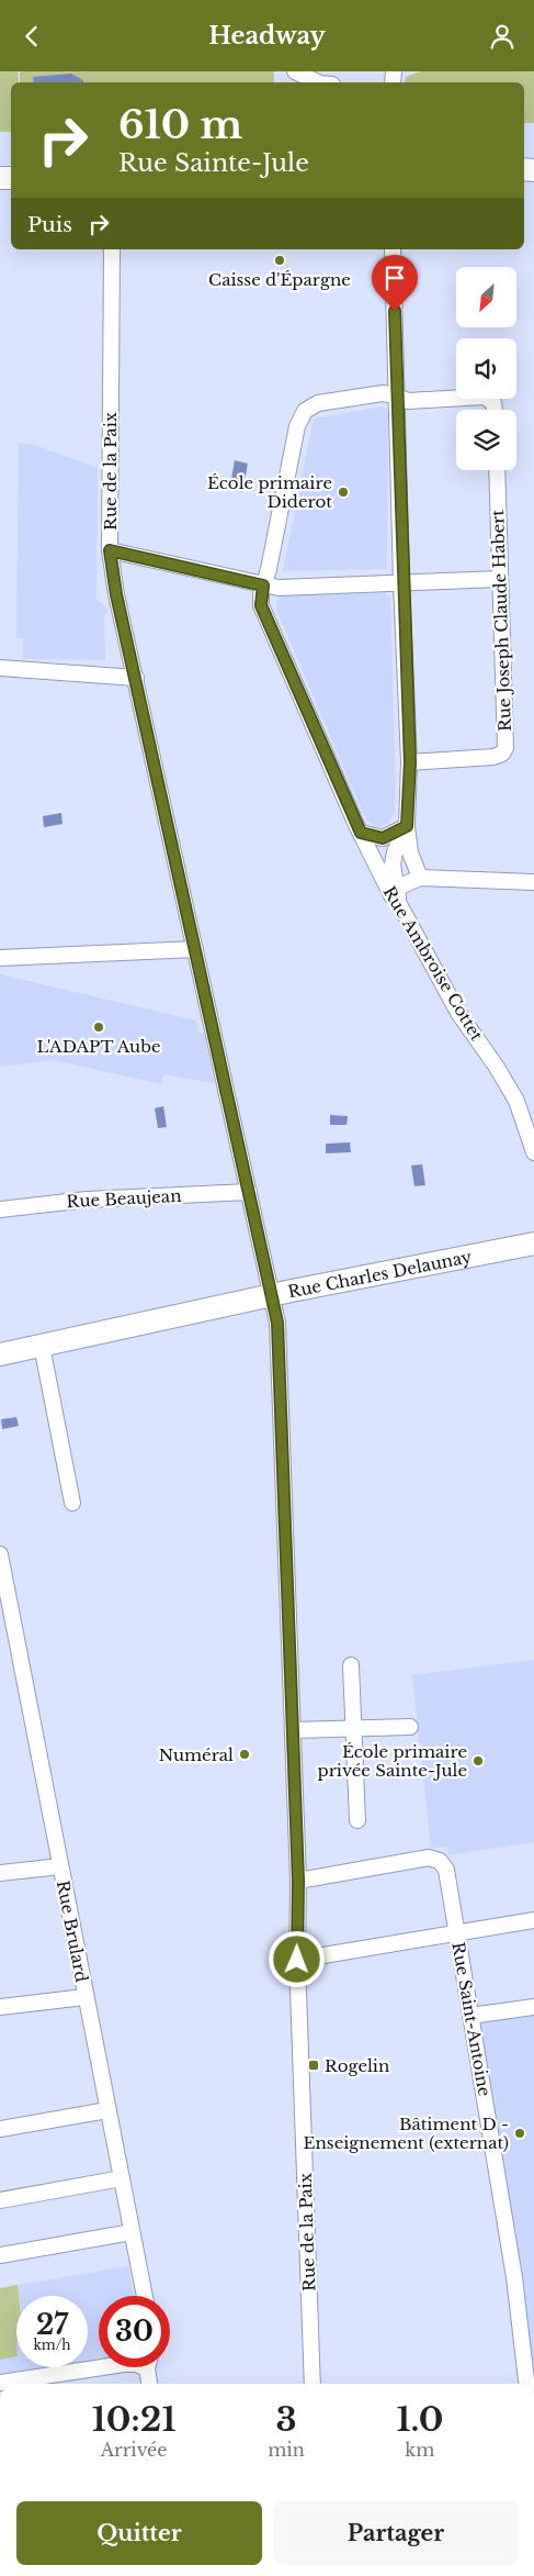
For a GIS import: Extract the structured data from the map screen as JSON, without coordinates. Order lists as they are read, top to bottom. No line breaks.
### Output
{"streets":{"street":["Rue de la Paix","Rue Joseph Claude Habert","Rue Ambroise Cottet","Rue Beaujean","Rue Charles Delaunay","Rue Brulard","Rue Saint-Antoine"]},"crossings":[["Rue de la Paix","Rue Beaujean"],["Rue de la Paix","Rue Charles Delaunay"],["Rue de la Paix","Rue Saint-Antoine"]],"places":{"other":["Caisse d'Épargne","École primaire Diderot","L'ADAPT Aube","Numéral","École primaire privée Sainte-Jule","Bâtiment D - Enseignement (externat)"],"transit":["Rogelin"]},"north":"bottom left","page":{"header":"Headway","turn":["610 m","Rue Sainte-Jule"],"then":"Puis","speed":"27 km/h","limit":"30","eta":["10:21","Arrivée","3","min","1.0","km"],"buttons":["Quitter","Partager"]}}
